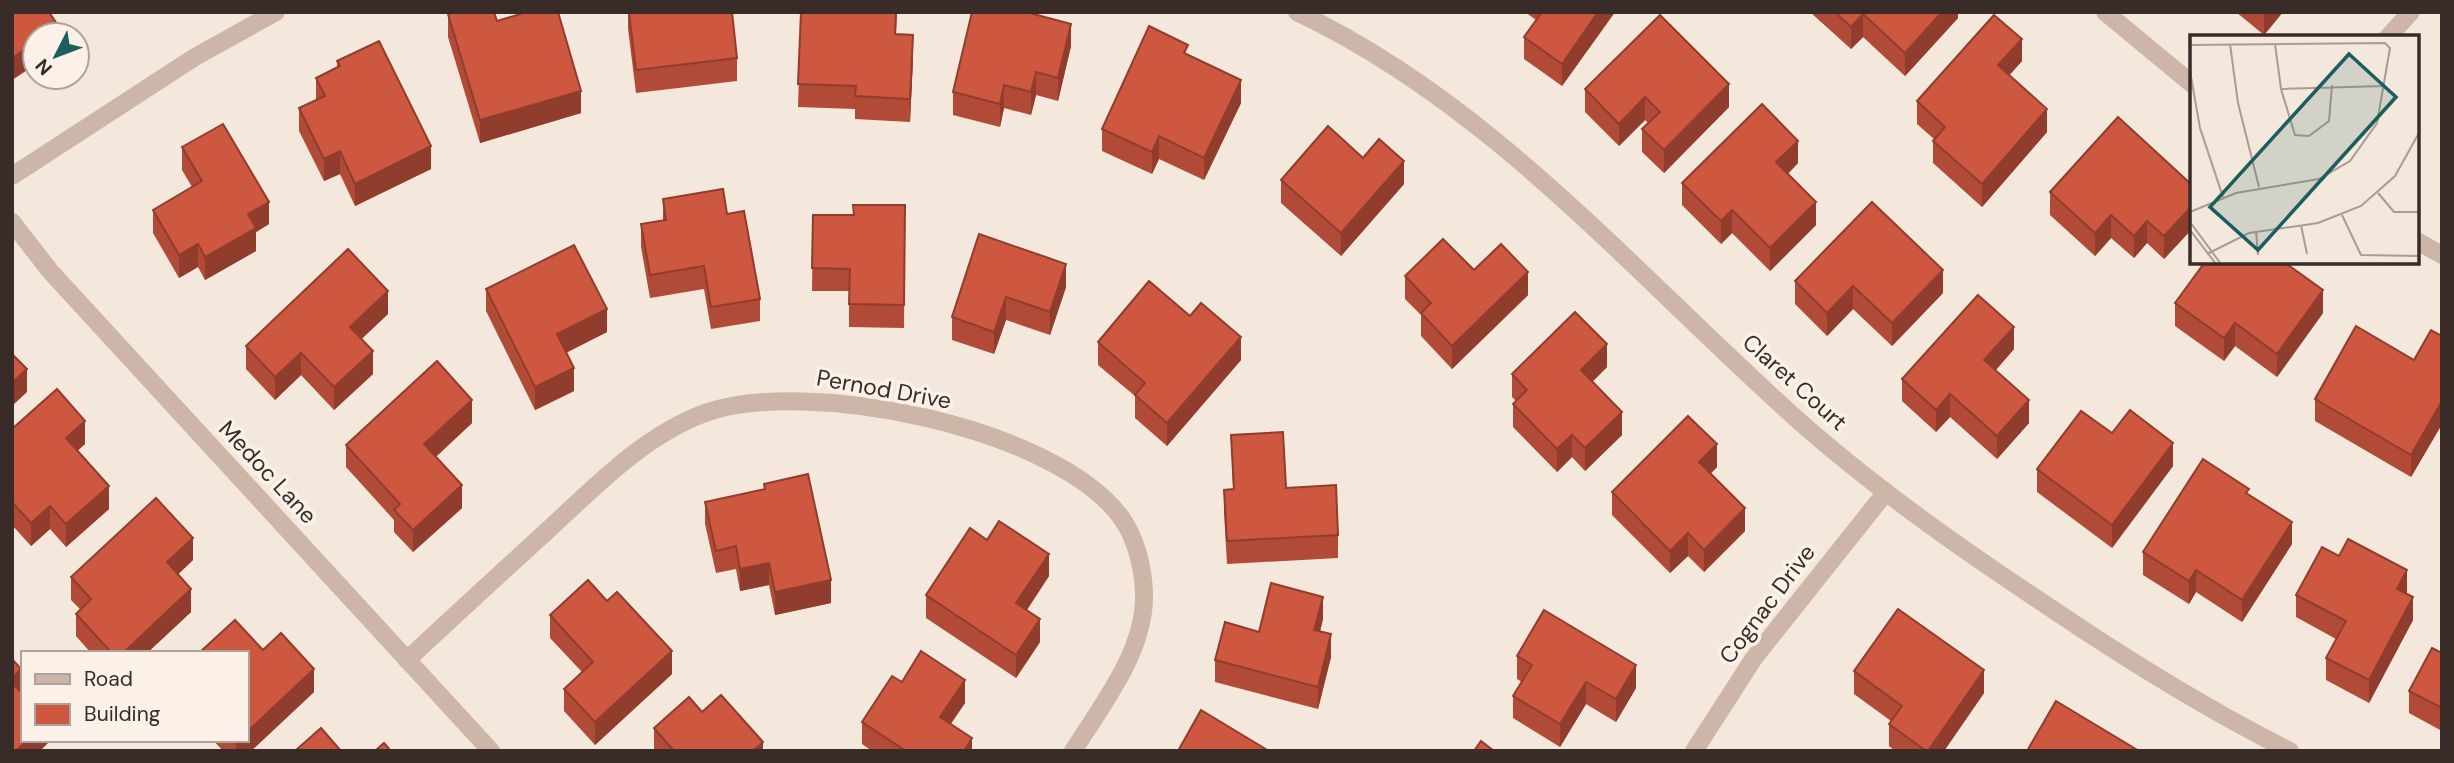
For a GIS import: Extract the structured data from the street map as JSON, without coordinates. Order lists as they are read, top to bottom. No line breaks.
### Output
{"streets":{"street":["Claret Court","Pernod Drive","Medoc Lane","Cognac Drive"]},"crossings":[["Claret Court","Cognac Drive"],["Pernod Drive","Medoc Lane"]],"legend":["Road","Building"],"north":"bottom left"}
